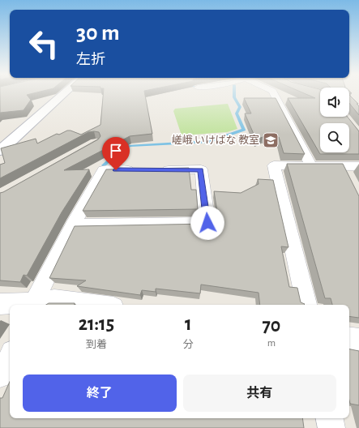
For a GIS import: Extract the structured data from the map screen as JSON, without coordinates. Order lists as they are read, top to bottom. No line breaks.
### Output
{"places":{"school or university":["嵯峨 いけばな 教室"]},"page":{"turn":["30 m","左折"],"eta":["21:15","到着","1","分","70","m"],"buttons":["終了","共有"]}}
